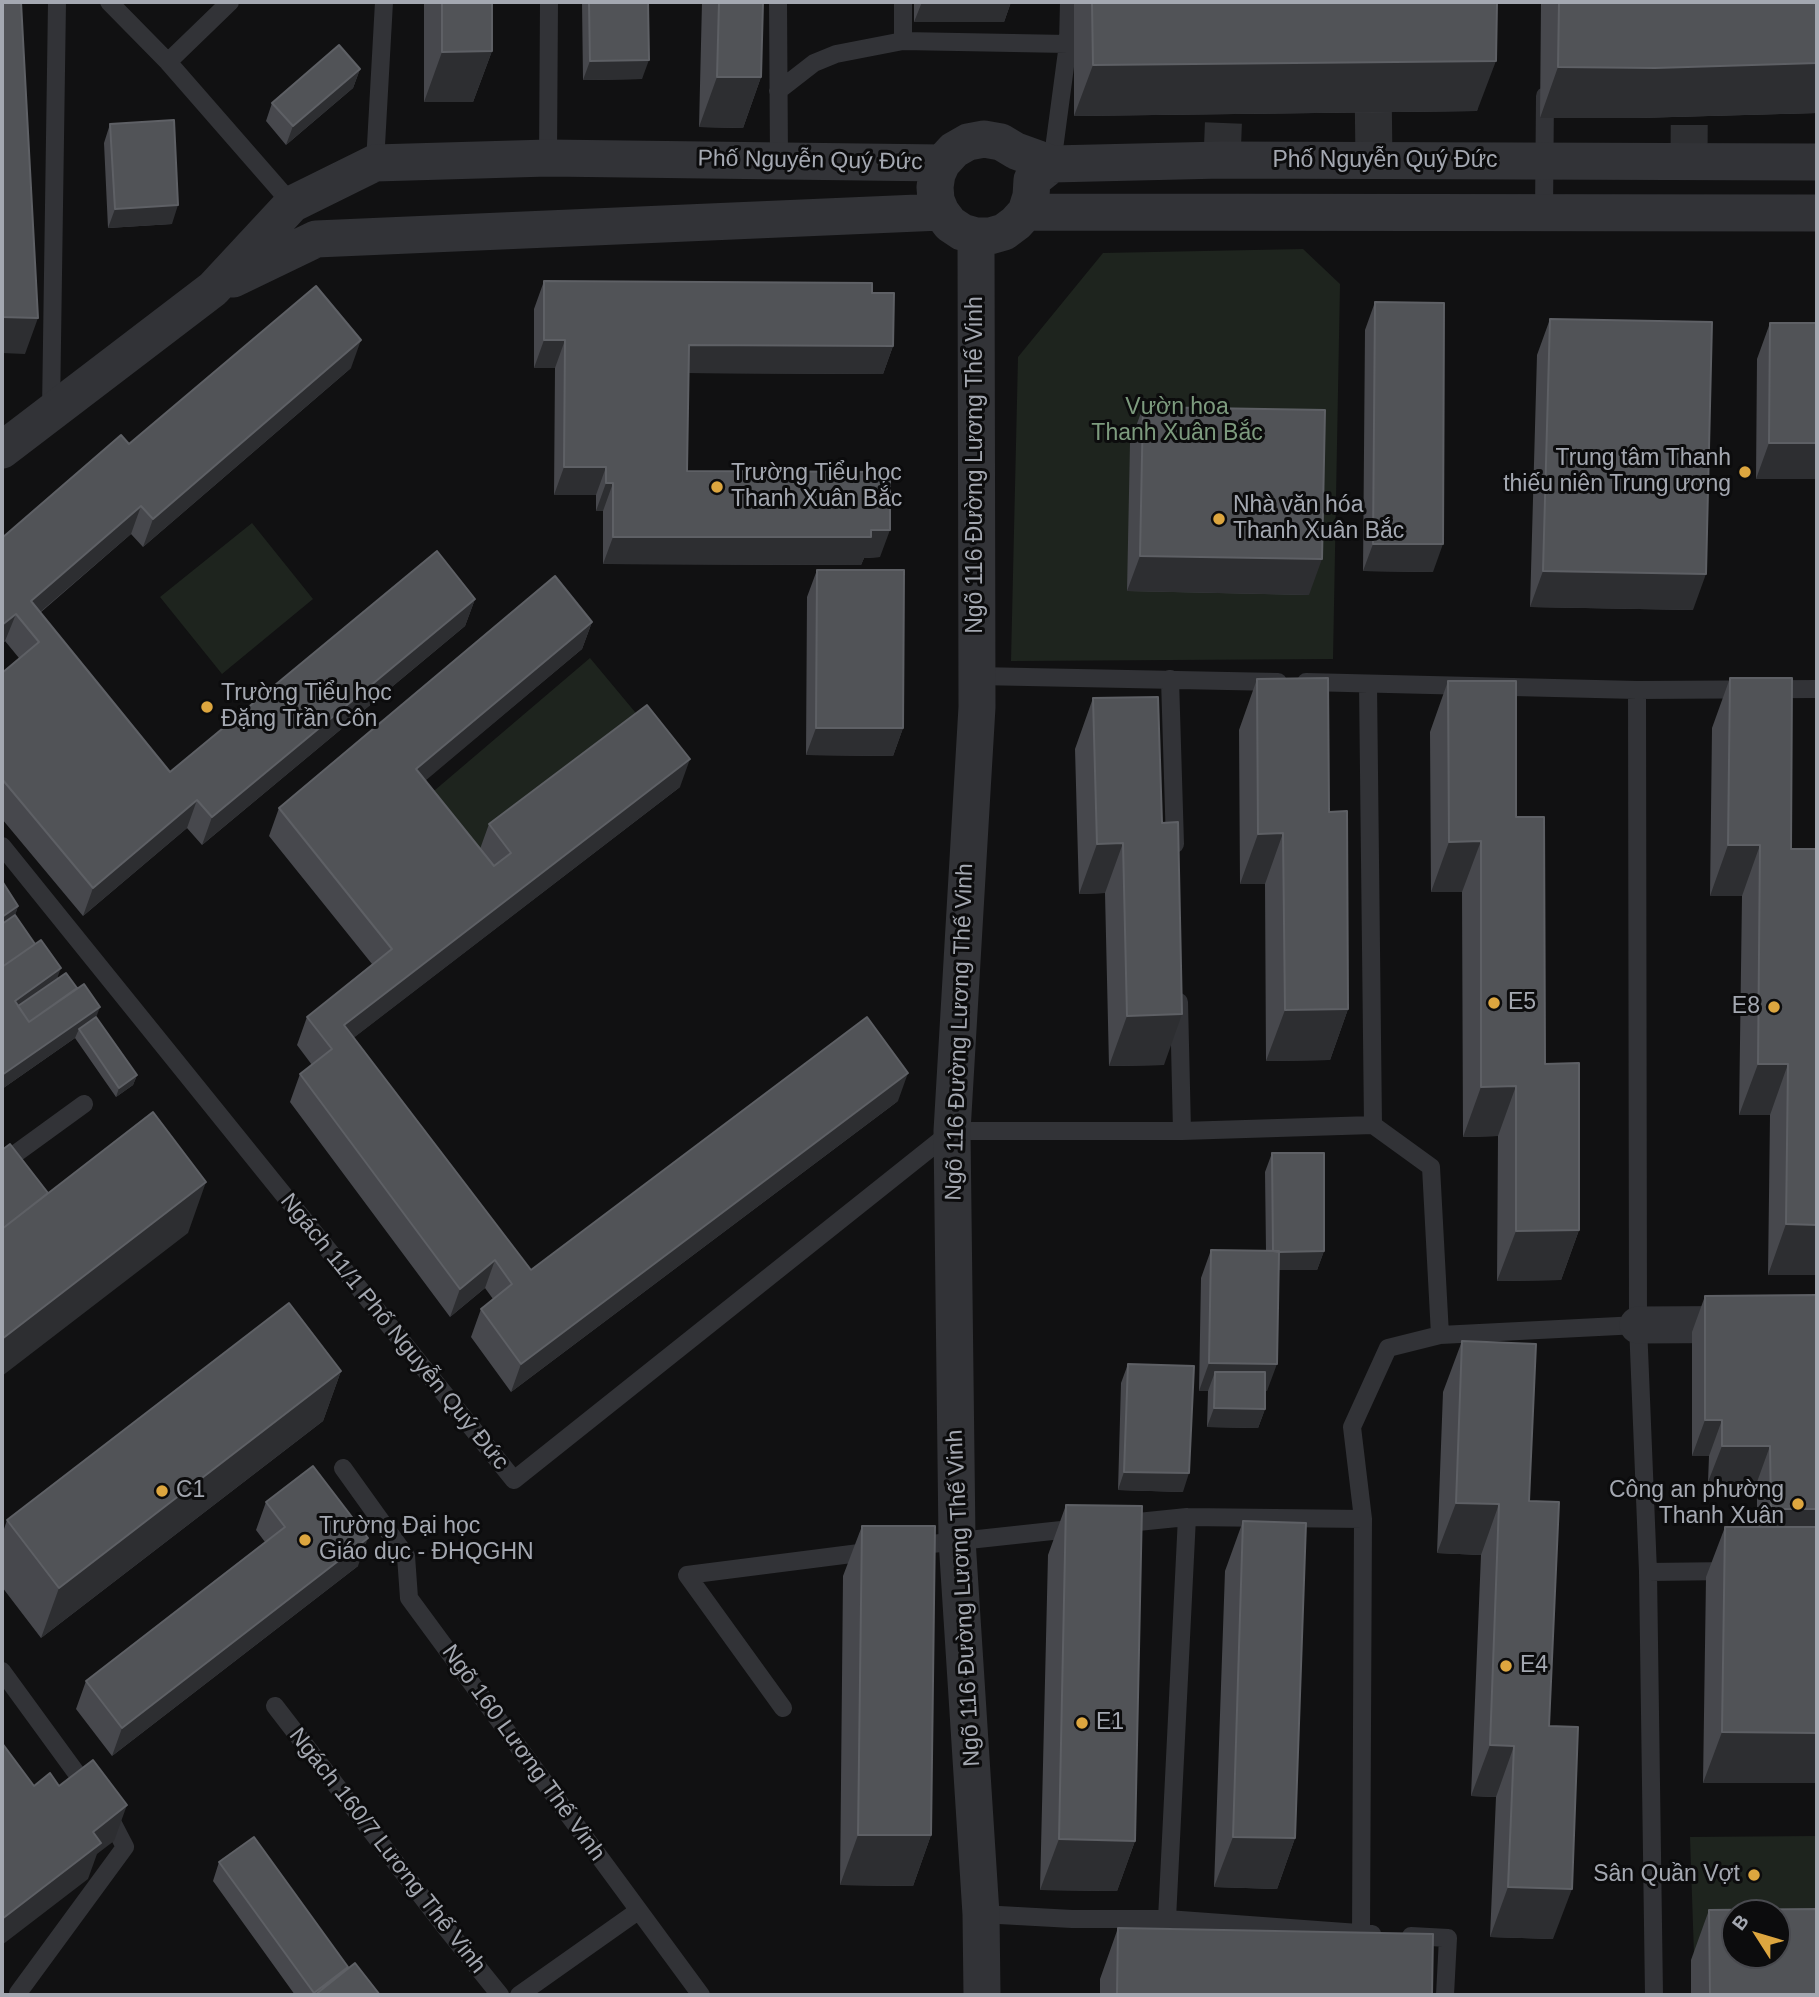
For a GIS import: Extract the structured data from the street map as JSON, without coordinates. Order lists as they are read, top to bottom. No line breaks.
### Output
{"streets":{"street":["Phố Nguyễn Quý Đức","Ngõ 116 Đường Lương Thế Vinh"],"lane":["Ngách 11/1 Phố Nguyễn Quý Đức","Ngõ 160 Lương Thế Vinh","Ngách 160/7 Lương Thế Vinh"]},"crossings":[["Phố Nguyễn Quý Đức","Ngõ 116 Đường Lương Thế Vinh"],["Ngõ 116 Đường Lương Thế Vinh","Ngách 11/1 Phố Nguyễn Quý Đức"]],"parks":["Vườn hoa Thanh Xuân Bắc"],"places":["Trung tâm Thanh thiếu niên Trung ương","Trường Tiểu học Thanh Xuân Bắc","Nhà văn hóa Thanh Xuân Bắc","Trường Tiểu học Đặng Trần Côn","E5","E8","C1","Công an phường Thanh Xuân","Trường Đại học Giáo dục - ĐHQGHN","E4","E1","Sân Quần Vợt"],"north":"top left"}
